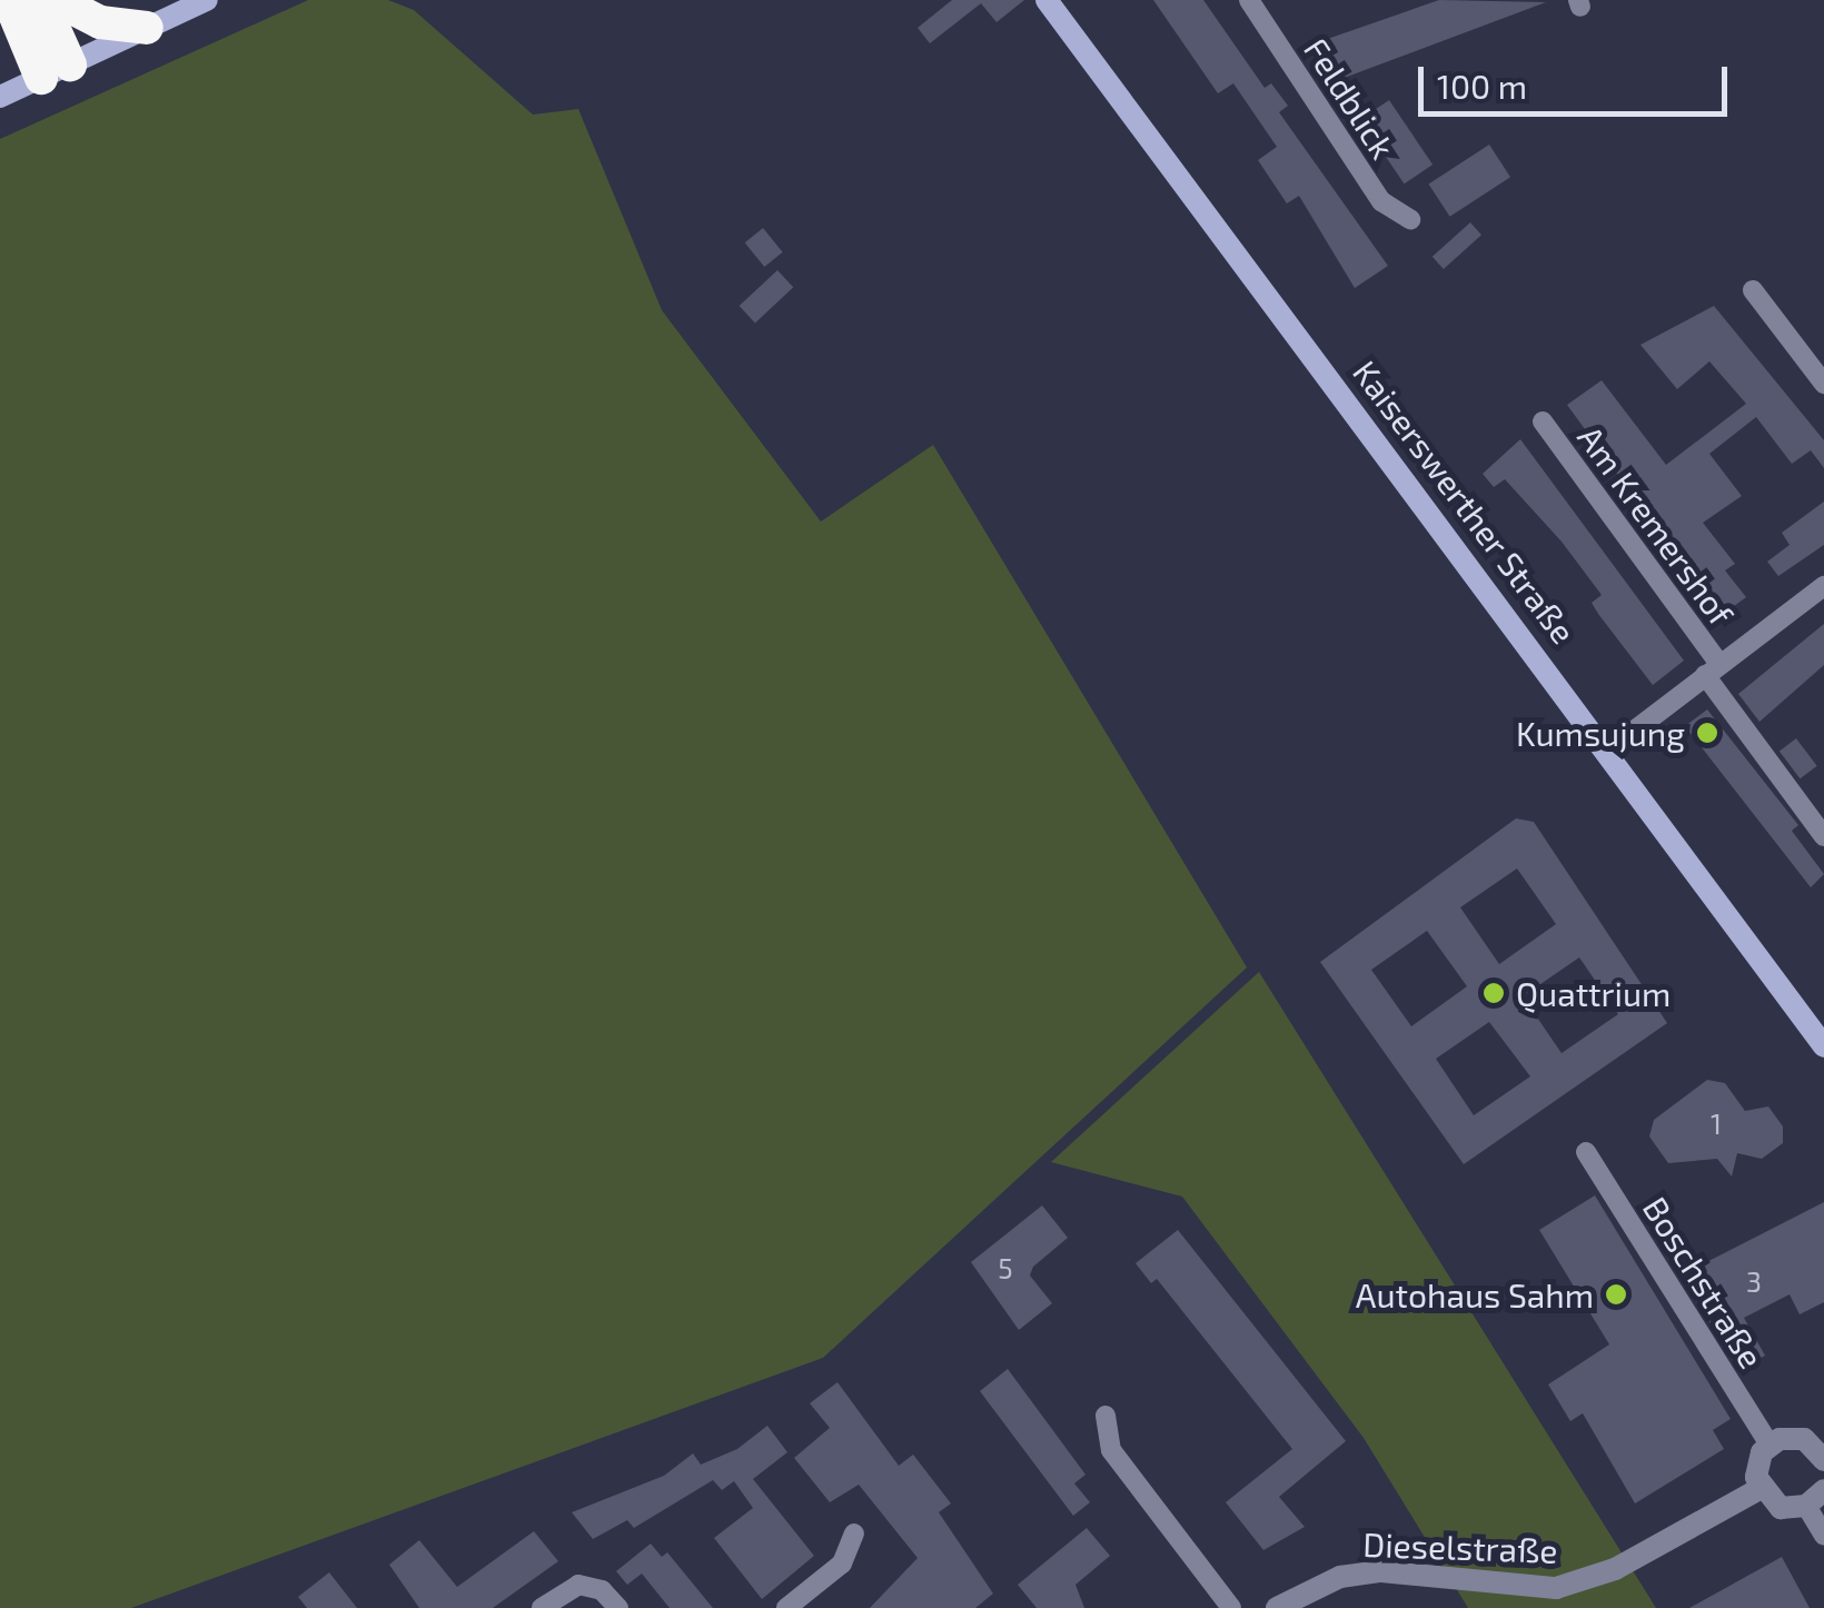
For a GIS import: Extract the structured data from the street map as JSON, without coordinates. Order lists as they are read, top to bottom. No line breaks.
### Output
{"streets":{"main road":["Kaiserswerther Straße"],"street":["Feldblick","Am Kremershof","Boschstraße","Dieselstraße"]},"places":["Kumsujung","Quattrium","Autohaus Sahm"],"house_numbers":["1","5","3"],"scale_bar":"100 m"}
